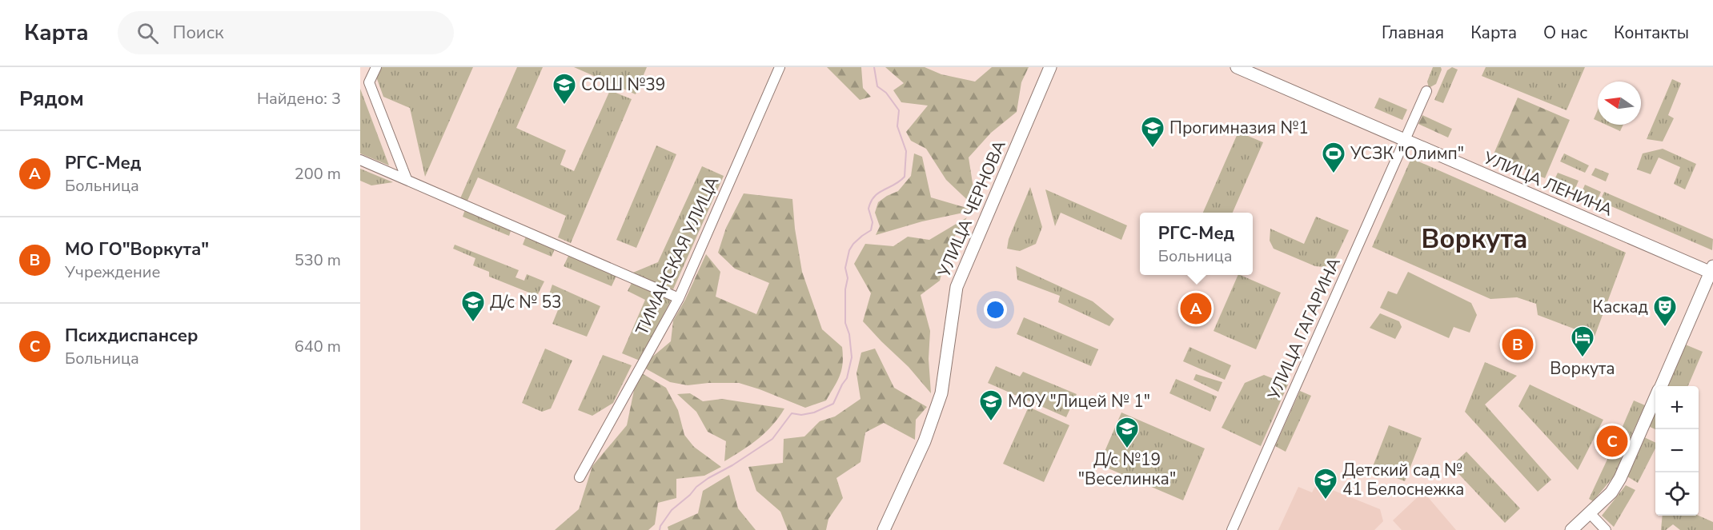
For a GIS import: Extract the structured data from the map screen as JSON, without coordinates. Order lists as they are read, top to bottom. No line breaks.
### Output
{"streets":{"main road":["УЛИЦА ЛЕНИНА","УЛИЦА ЧЕРНОВА"],"street":["ТИМАНСКАЯ УЛИЦА","УЛИЦА ГАГАРИНА"]},"crossings":[["УЛИЦА ЛЕНИНА","УЛИЦА ГАГАРИНА"]],"districts":["Воркута"],"places":{"school or university":["СОШ №39","Прогимназия №1","Д/с № 53","МОУ \"Лицей № 1\"","Д/с №19 \"Веселинка\"","Детский сад № 41 Белоснежка"],"sports":["УСЗК \"Олимп\""],"theatre":["Каскад"],"hotel":["Воркута"]},"north":"left","page":{"header":"Карта","search":"Поиск","nav":["Главная","Карта","О нас","Контакты"],"heading":["Рядом","Найдено: 3"],"list":[{"mark":"A","name":"РГС-Мед","note":"Больница","value":"200 m"},{"mark":"B","name":"МО ГО\"Воркута\"","note":"Учреждение","value":"530 m"},{"mark":"C","name":"Психдиспансер","note":"Больница","value":"640 m"}],"popup":["РГС-Мед","Больница"],"pins":["A","B","C"],"map_buttons":["+","−"]}}
